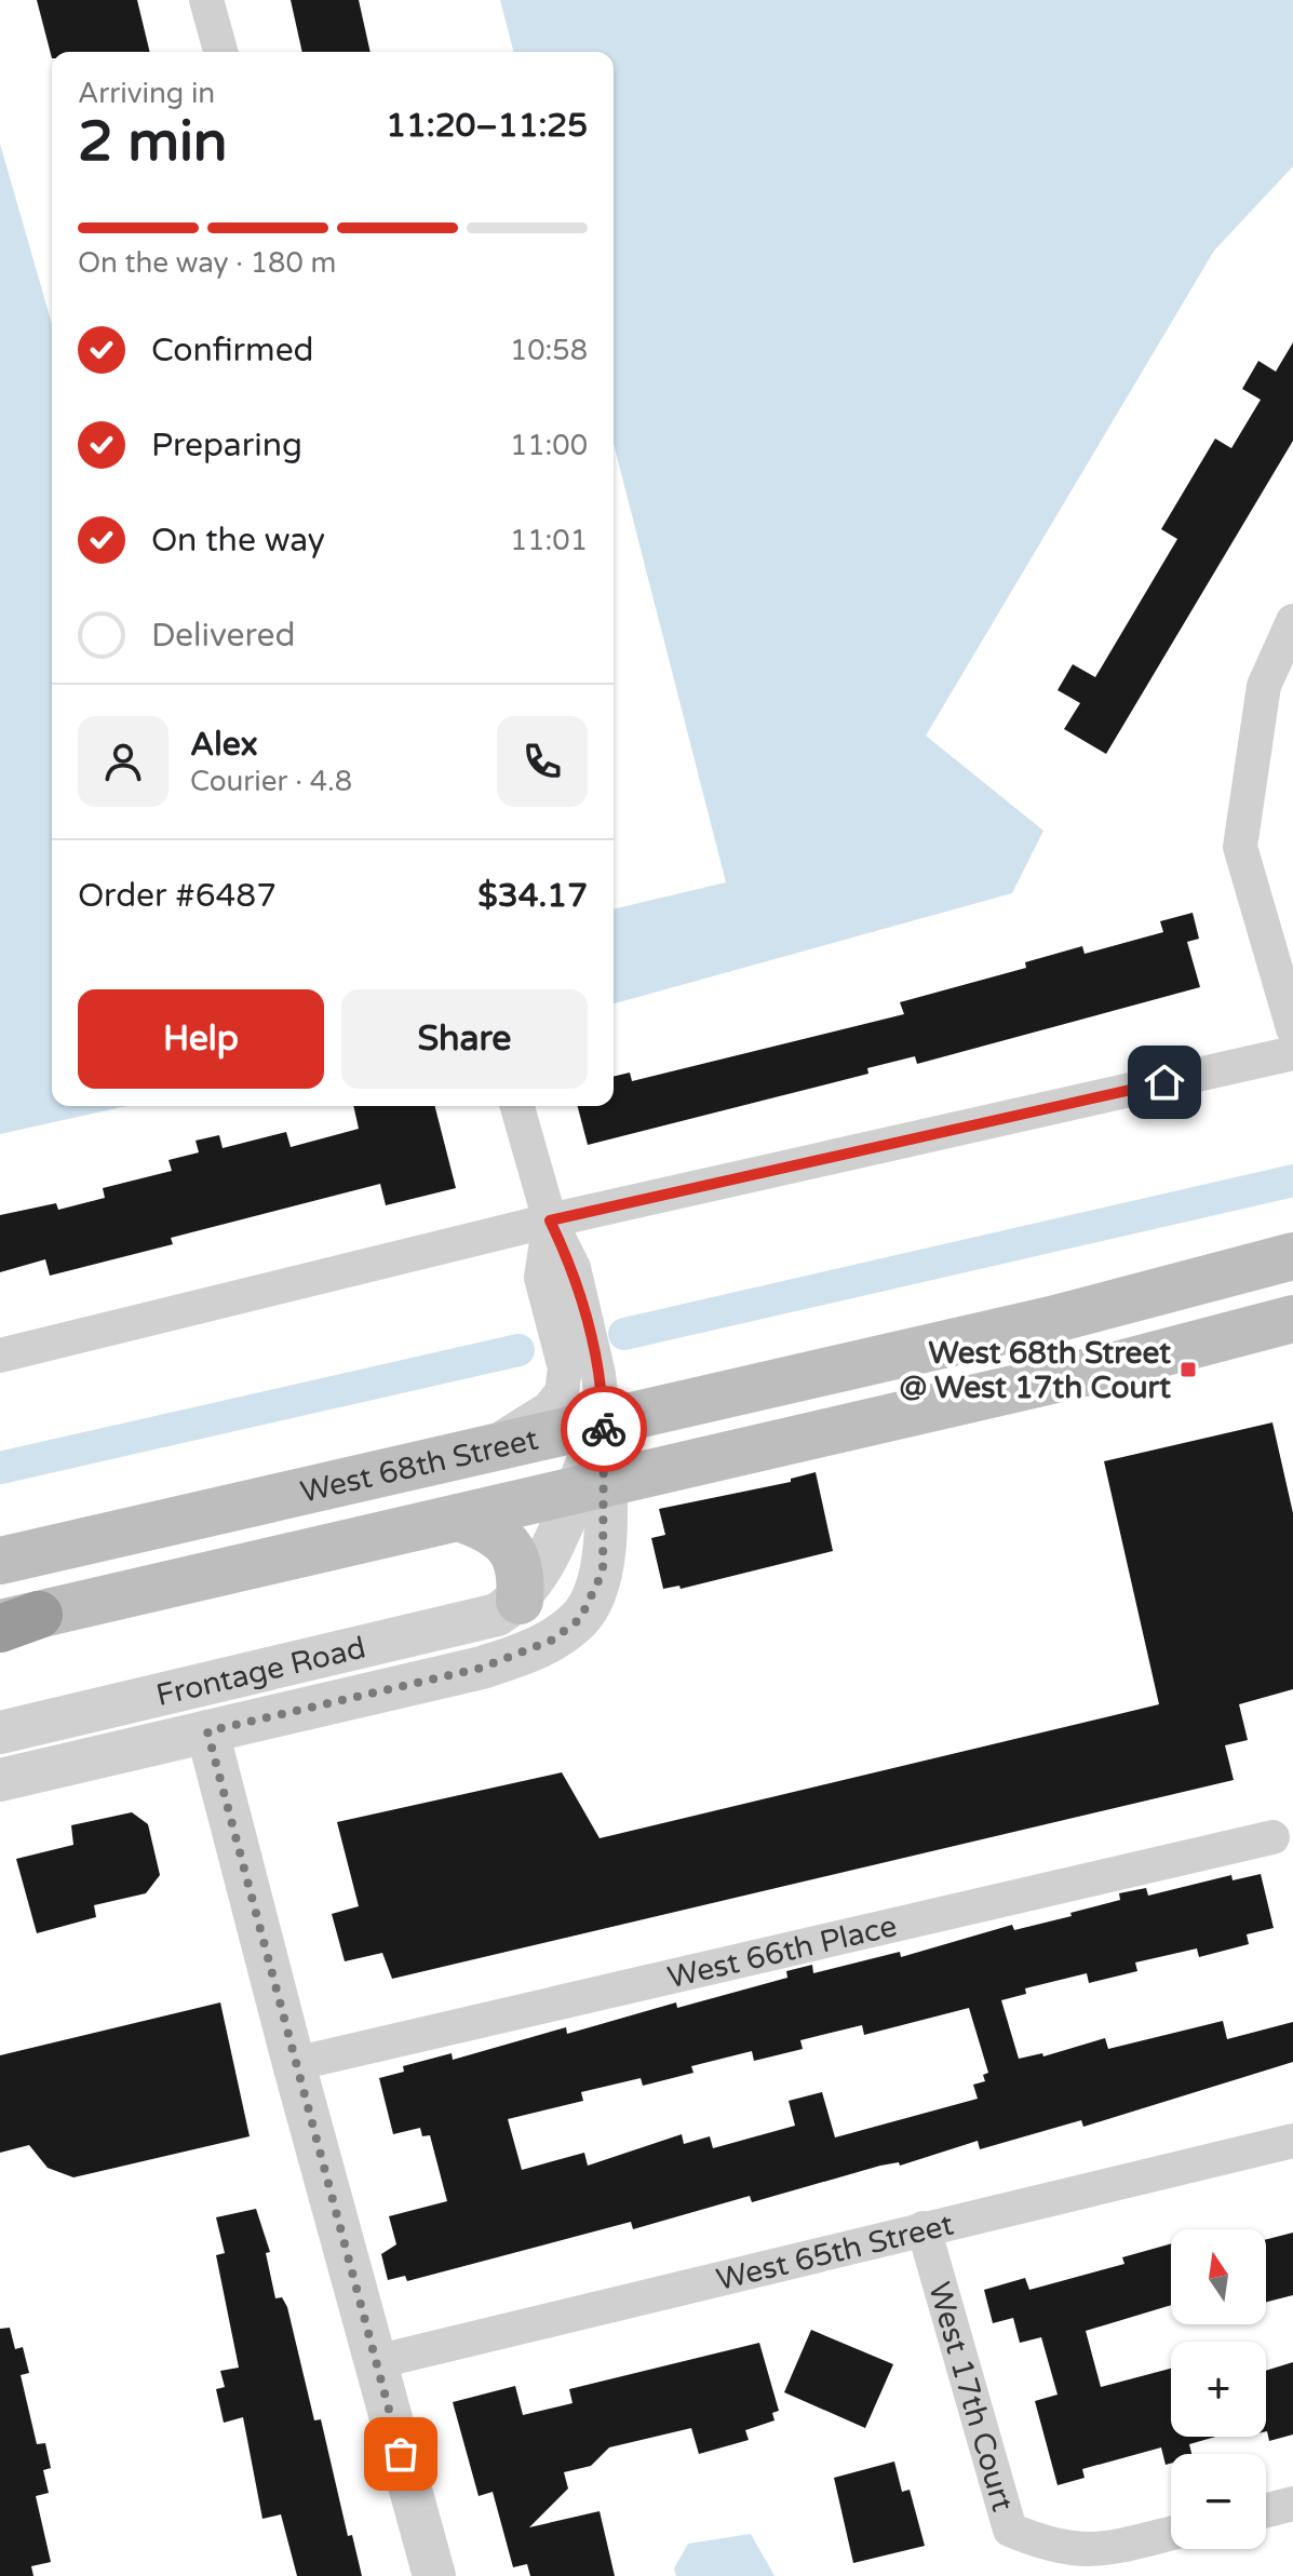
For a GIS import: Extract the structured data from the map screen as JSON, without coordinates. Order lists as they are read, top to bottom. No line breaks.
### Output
{"streets":{"main road":["West 68th Street"],"street":["Frontage Road","West 66th Place","West 65th Street","West 17th Court"]},"crossings":[["West 68th Street","Frontage Road"],["West 65th Street","West 17th Court"]],"places":{"transit":["West 68th Street @ West 17th Court"]},"north":"top","page":{"heading":["2 min","Arriving in","11:20–11:25"],"panel":["Alex","Courier · 4.8","Order #6487","$34.17"],"bar":"On the way · 180 m","list":[["Confirmed","10:58"],["Preparing","11:00"],["On the way","11:01"],"Delivered"],"buttons":["Help","Share"],"map_buttons":["+","−"]}}
